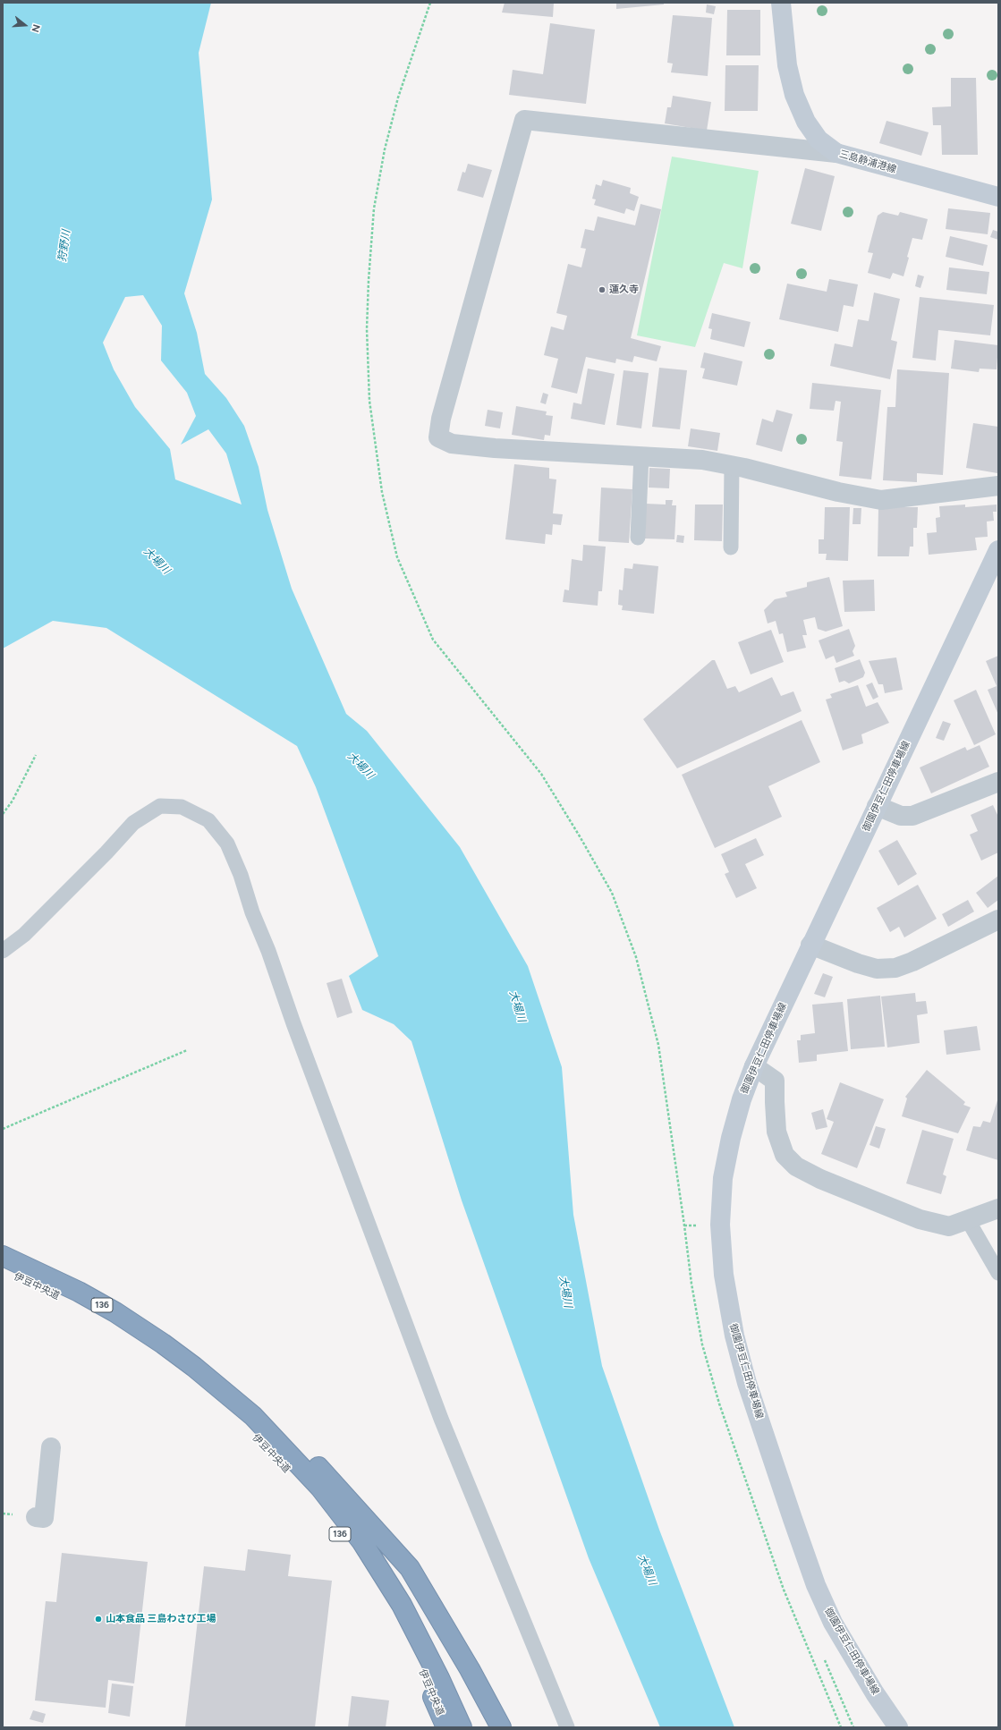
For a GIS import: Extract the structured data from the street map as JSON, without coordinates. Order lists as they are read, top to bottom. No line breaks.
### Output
{"streets":{"highway":["伊豆中央道","136"],"main road":["三島静浦港線","御園伊豆仁田停車場線"]},"water":["狩野川","大場川"],"places":["蓮久寺","山本食品 三島わさび工場"],"north":"right"}
